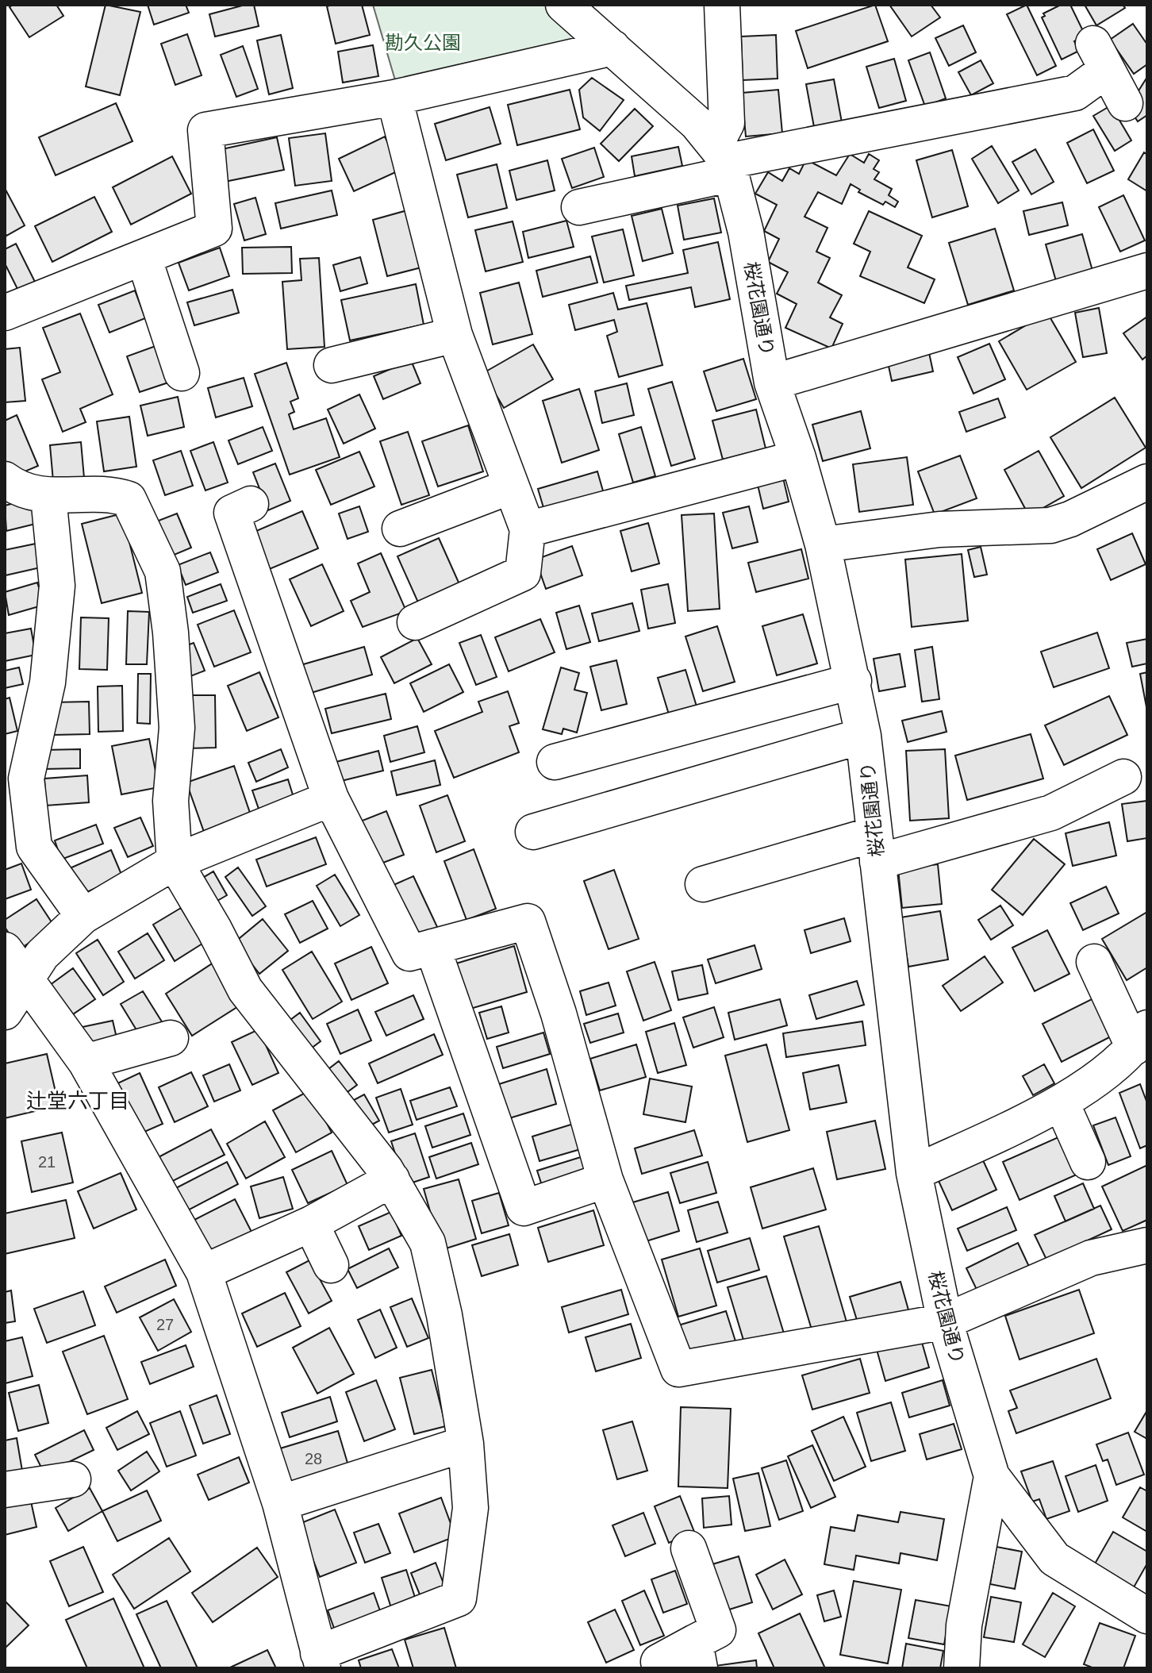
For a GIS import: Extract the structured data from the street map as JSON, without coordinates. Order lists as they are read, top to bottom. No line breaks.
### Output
{"streets":{"street":["桜花園通り"]},"districts":["辻堂六丁目"],"parks":["勘久公園"],"house_numbers":["21","27","28"]}
